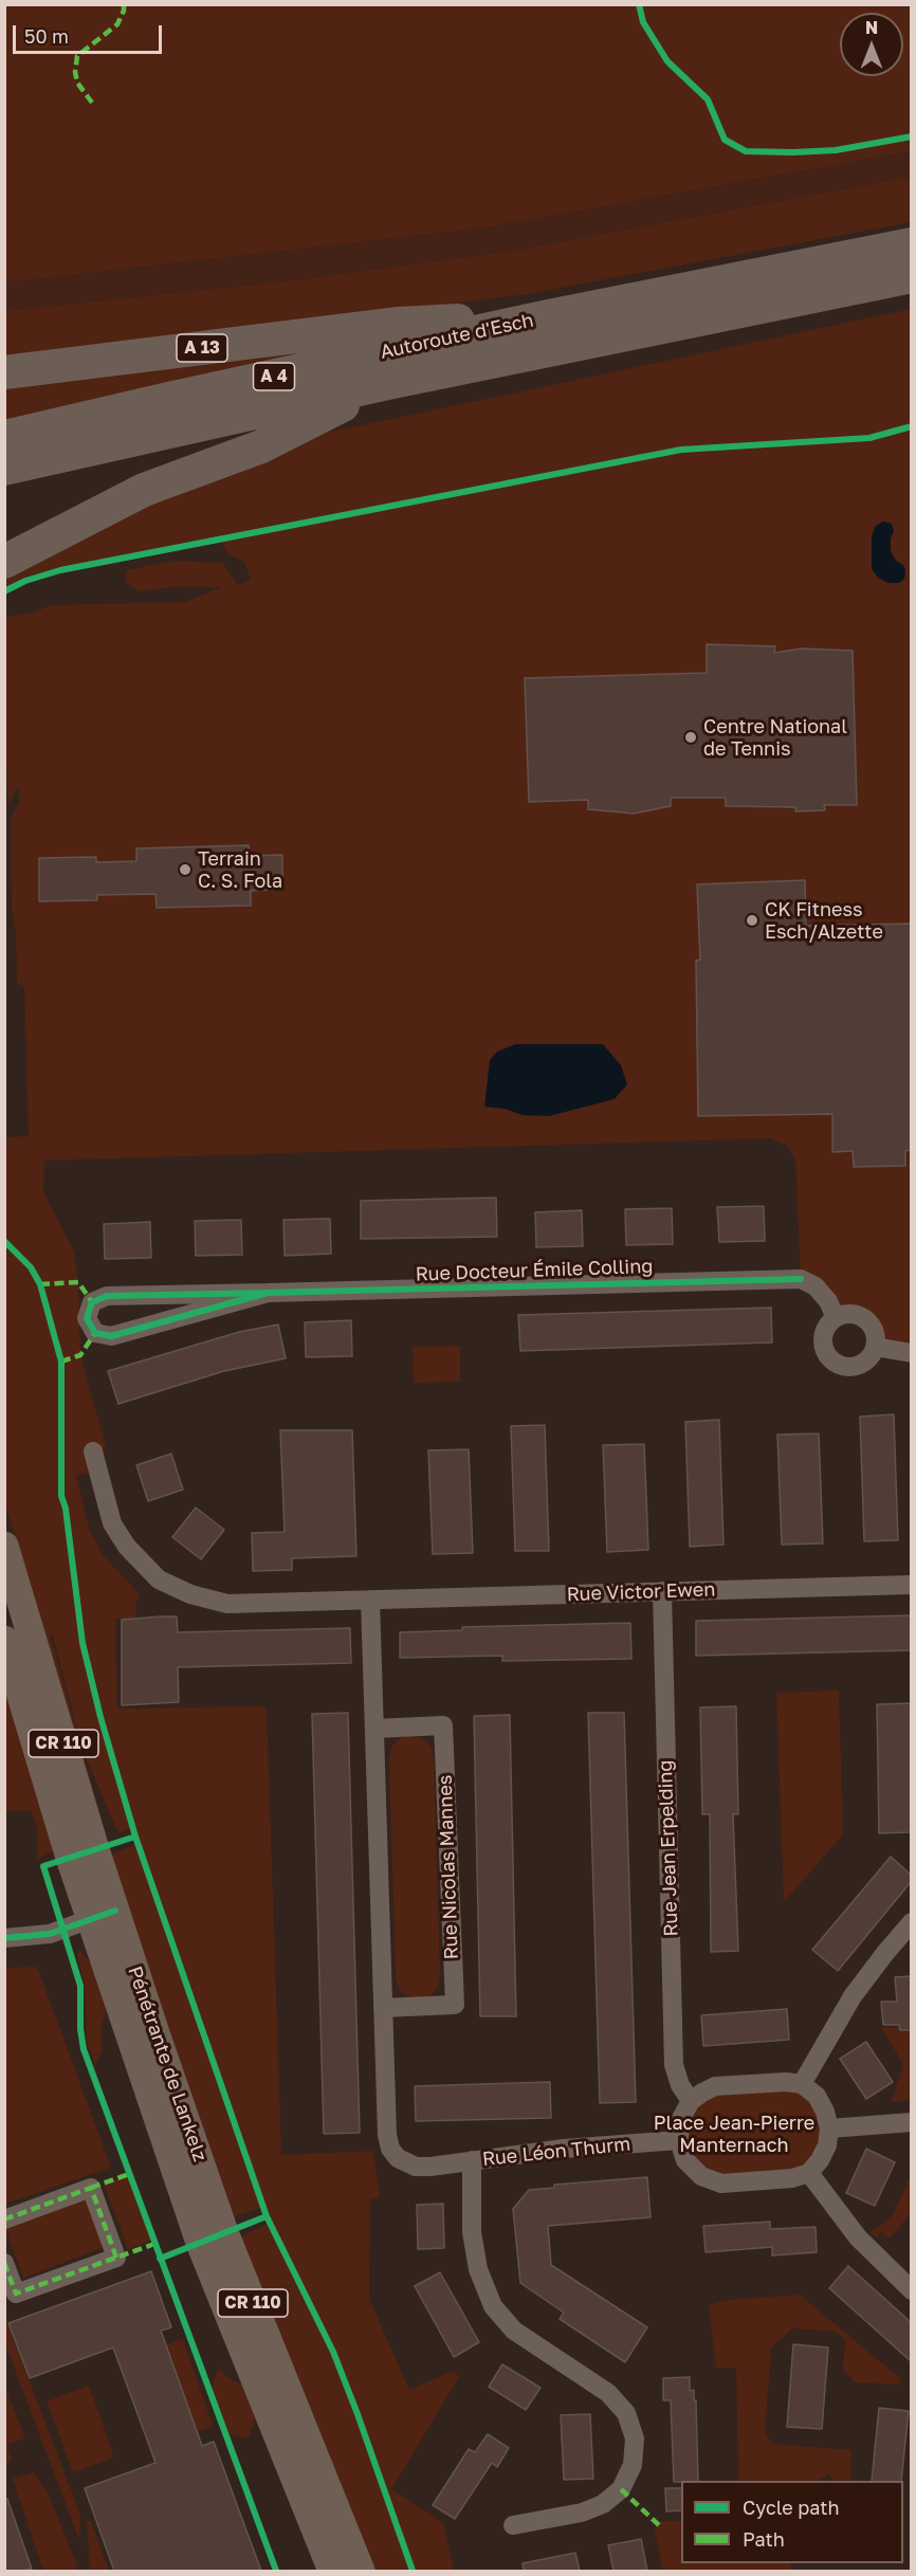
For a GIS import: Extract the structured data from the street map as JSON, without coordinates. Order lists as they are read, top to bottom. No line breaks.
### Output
{"streets":{"highway":["Autoroute d'Esch","A 13","A 4"],"main road":["CR 110","Pénétrante de Lankelz"],"street":["Rue Docteur Émile Colling","Rue Victor Ewen","Rue Jean Erpelding","Rue Nicolas Mannes","Rue Léon Thurm"]},"crossings":[["Autoroute d'Esch","A 13"],["Autoroute d'Esch","A 4"],["Rue Victor Ewen","Rue Jean Erpelding"],["Rue Jean Erpelding","Rue Léon Thurm"]],"parks":["Place Jean-Pierre Manternach"],"places":["Centre National de Tennis","Terrain C. S. Fola","CK Fitness Esch/Alzette"],"legend":["Cycle path","Path"],"scale_bar":"50 m","north":"top"}
